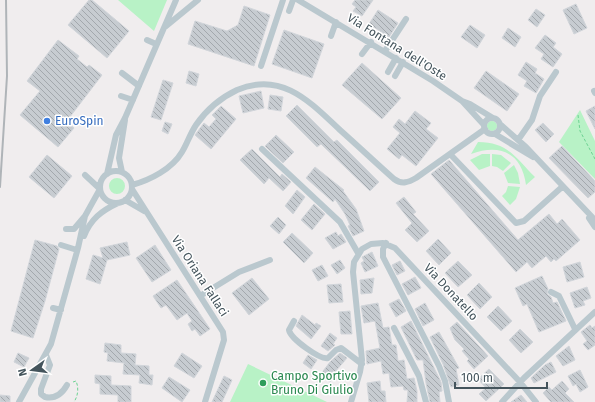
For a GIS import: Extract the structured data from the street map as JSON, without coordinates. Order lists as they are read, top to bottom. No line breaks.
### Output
{"streets":{"street":["Via Fontana dell'Oste","Via Oriana Fallaci","Via Donatello"]},"places":["EuroSpin","Campo Sportivo Bruno Di Giulio"],"scale_bar":"100 m","north":"left"}
